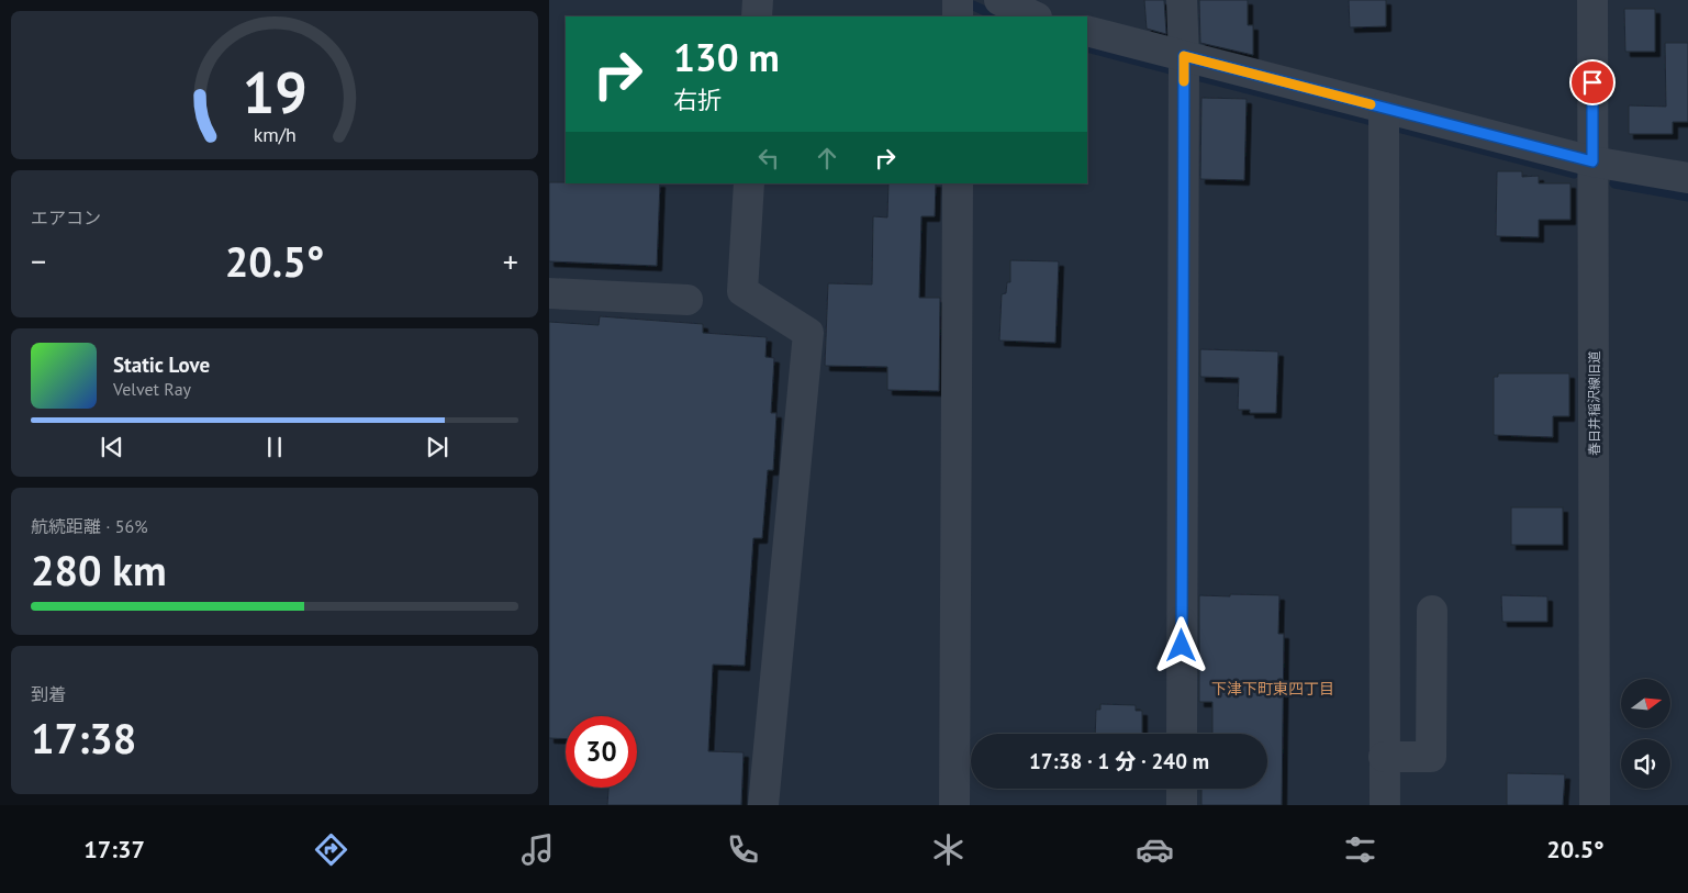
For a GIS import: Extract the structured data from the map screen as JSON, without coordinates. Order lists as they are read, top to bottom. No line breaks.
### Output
{"streets":{"street":["春日井稲沢線旧道"]},"districts":["下津下町東四丁目"],"north":"right","page":{"turn":["130 m","右折"],"tile":["エアコン",["航続距離 · 56%","280 km"],["到着","17:38"]],"heat":["−","20.5°","+"],"song":["Static Love","Velvet Ray"],"limit":"30","trip":"17:38 · 1 分 · 240 m","tabs":["17:37","20.5°"],"gauge":["19","km/h"]}}
